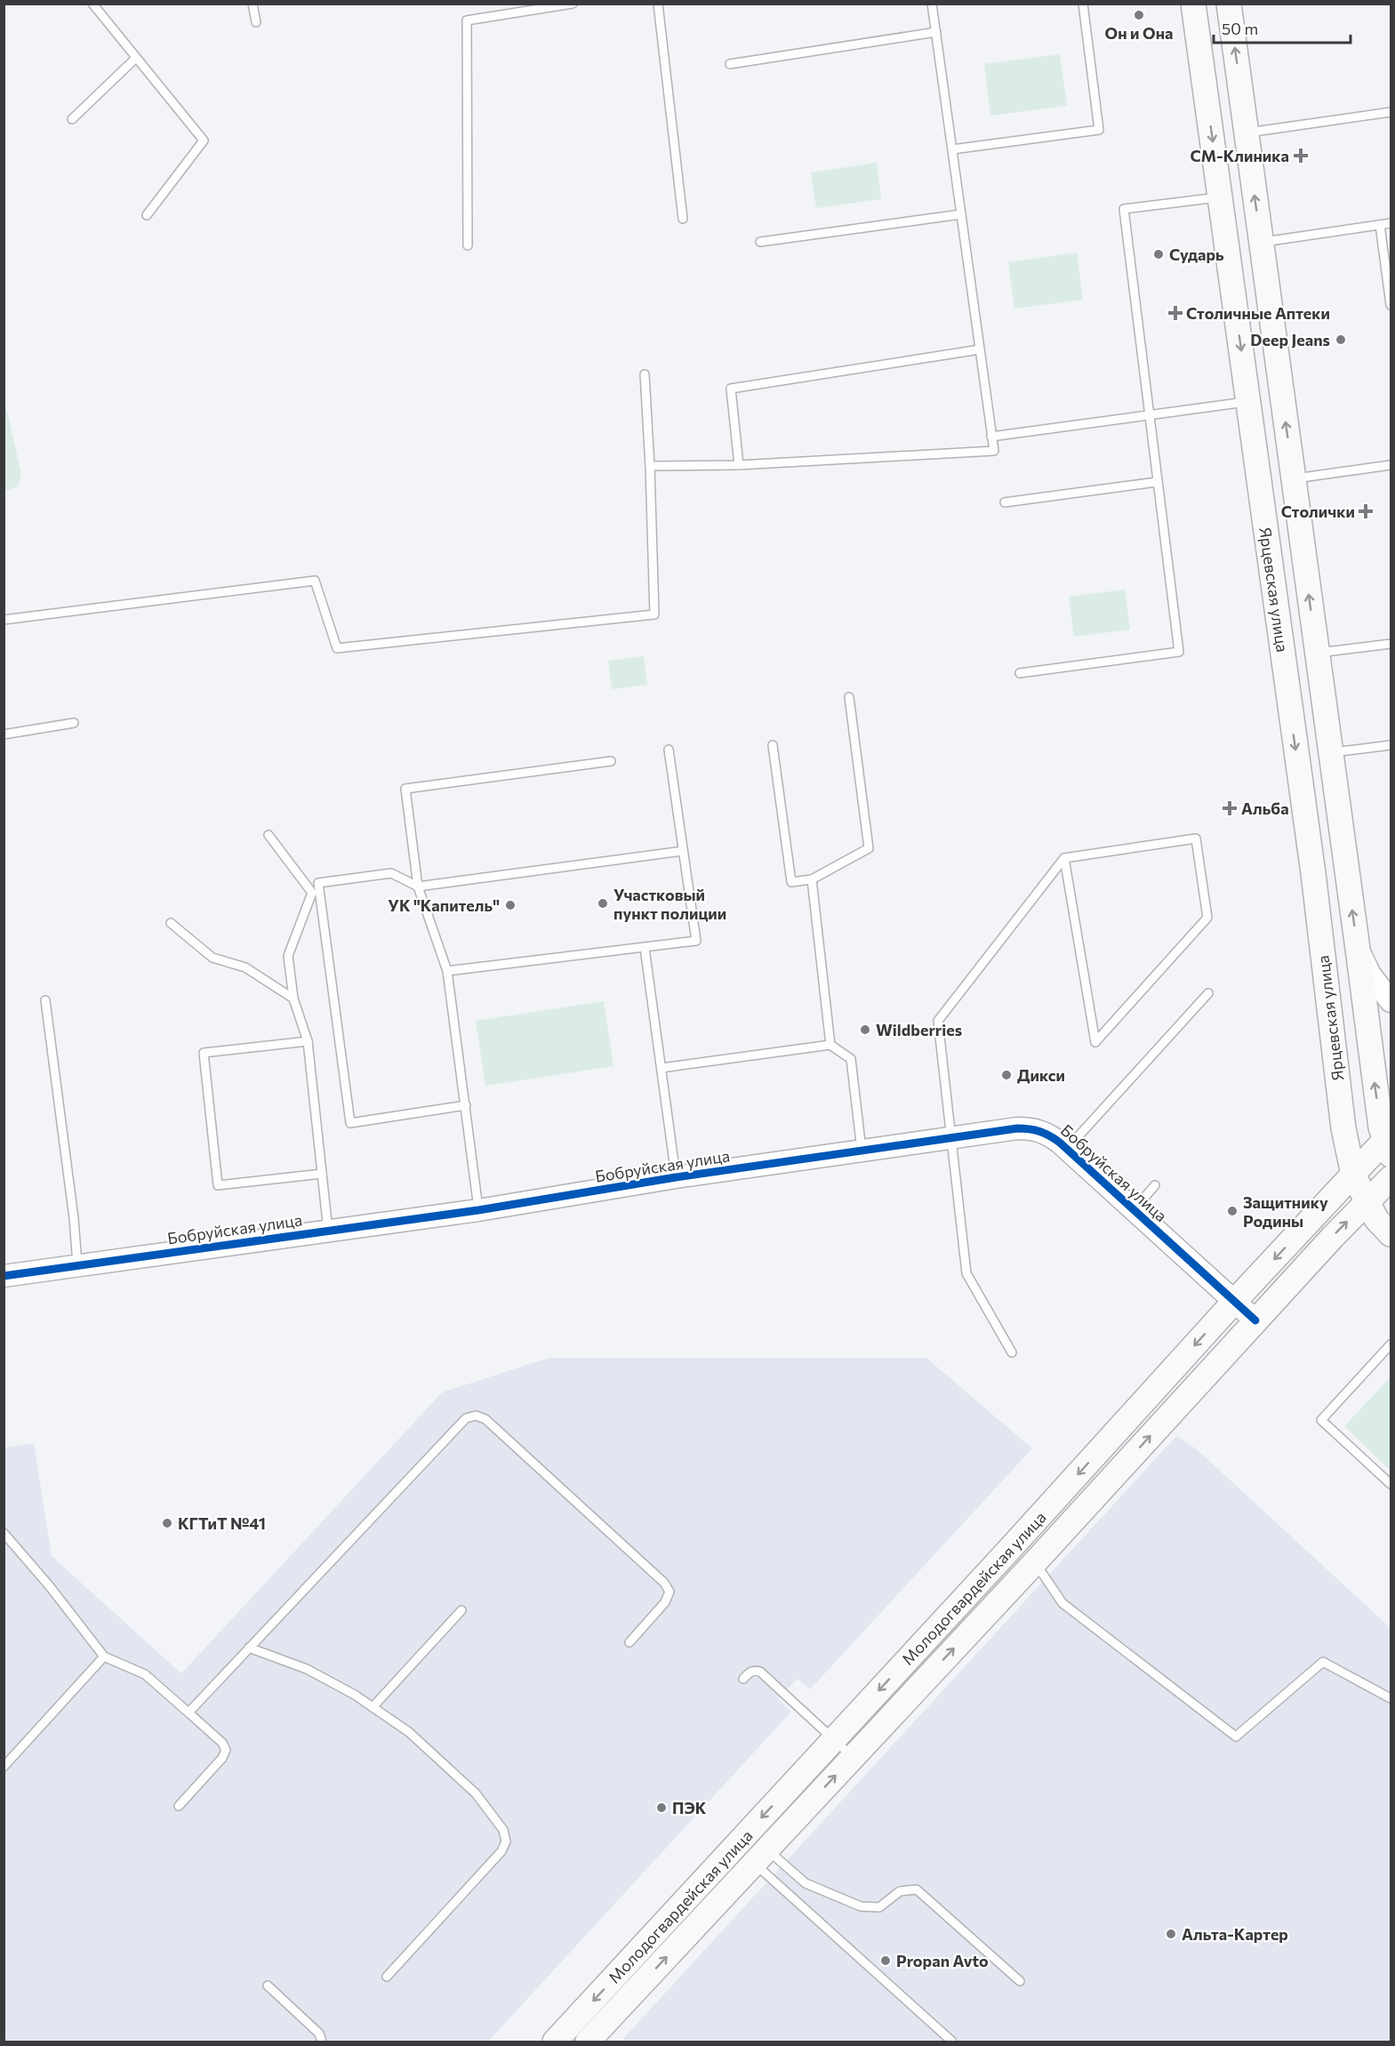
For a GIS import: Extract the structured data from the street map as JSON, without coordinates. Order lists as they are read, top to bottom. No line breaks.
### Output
{"streets":{"main road":["Ярцевская улица","Молодогвардейская улица"],"street":["Бобруйская улица"]},"crossings":[["Ярцевская улица","Молодогвардейская улица"],["Бобруйская улица","Молодогвардейская улица"]],"places":{"other":["Он и Она","Сударь","Deep Jeans","Участковый пункт полиции","УК \"Капитель\"","Wildberries","Дикси","Защитнику Родины","КГТиТ №41","ПЭК","Альта-Картер","Propan Avto"],"health":["СМ-Клиника","Столичные Аптеки","Столички","Альба"]},"scale_bar":"50 m"}
